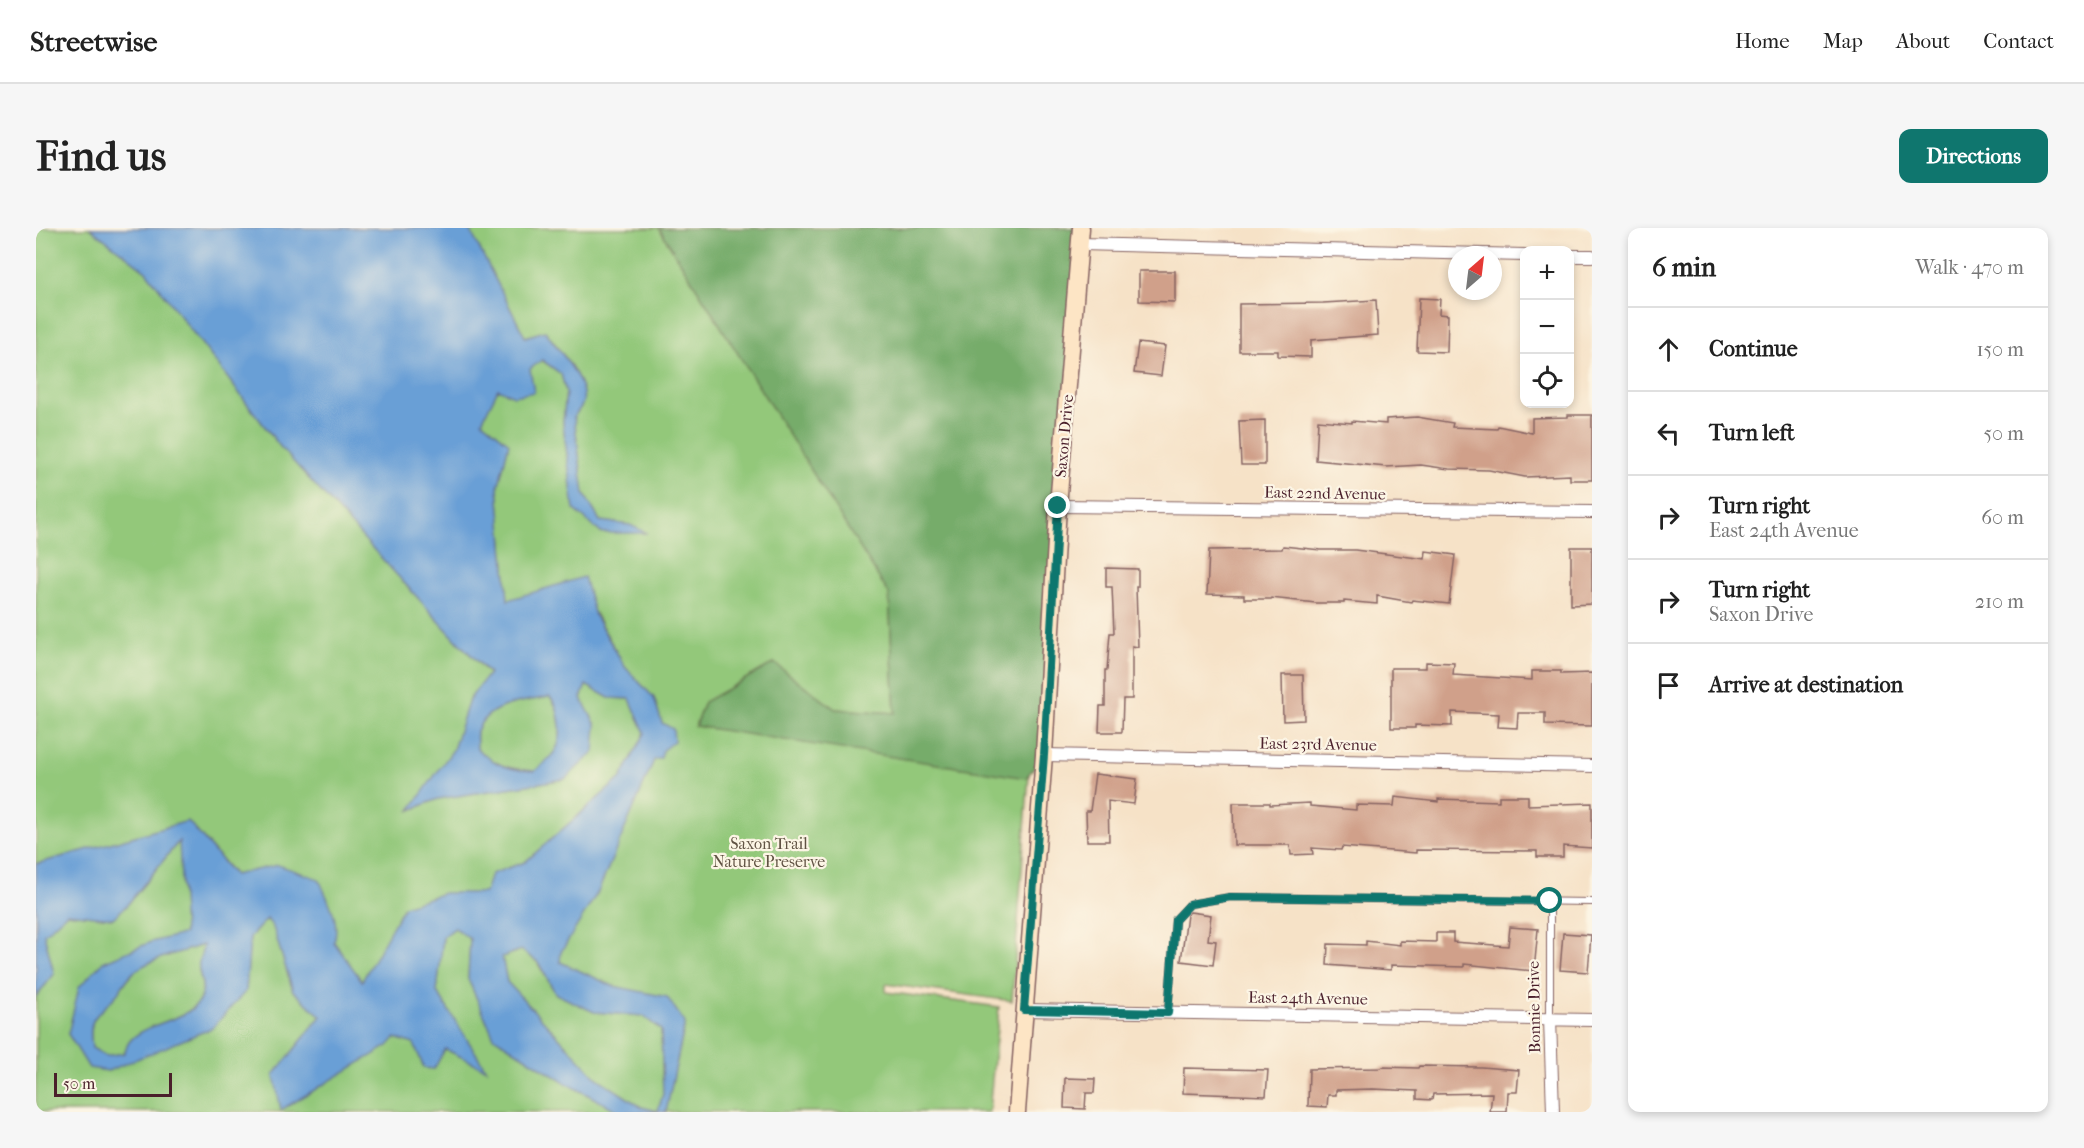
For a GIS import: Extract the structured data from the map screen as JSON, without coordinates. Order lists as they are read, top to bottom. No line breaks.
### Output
{"streets":{"street":["Saxon Drive","East 22nd Avenue","East 23rd Avenue","East 24th Avenue","Bonnie Drive"]},"crossings":[["Saxon Drive","East 22nd Avenue"],["Saxon Drive","East 23rd Avenue"],["Saxon Drive","East 24th Avenue"],["East 24th Avenue","Bonnie Drive"]],"parks":["Saxon Trail Nature Preserve"],"scale_bar":"50 m","north":"top right","page":{"header":"Streetwise","nav":["Home","Map","About","Contact"],"buttons":"Directions","title":"Find us","heading":["6 min","Walk · 470 m"],"map_buttons":["+","−"],"list":[["Continue","150 m"],["Turn left","50 m"],["Turn right","East 24th Avenue","60 m"],["Turn right","Saxon Drive","210 m"],"Arrive at destination"],"scale":"50 m"}}
